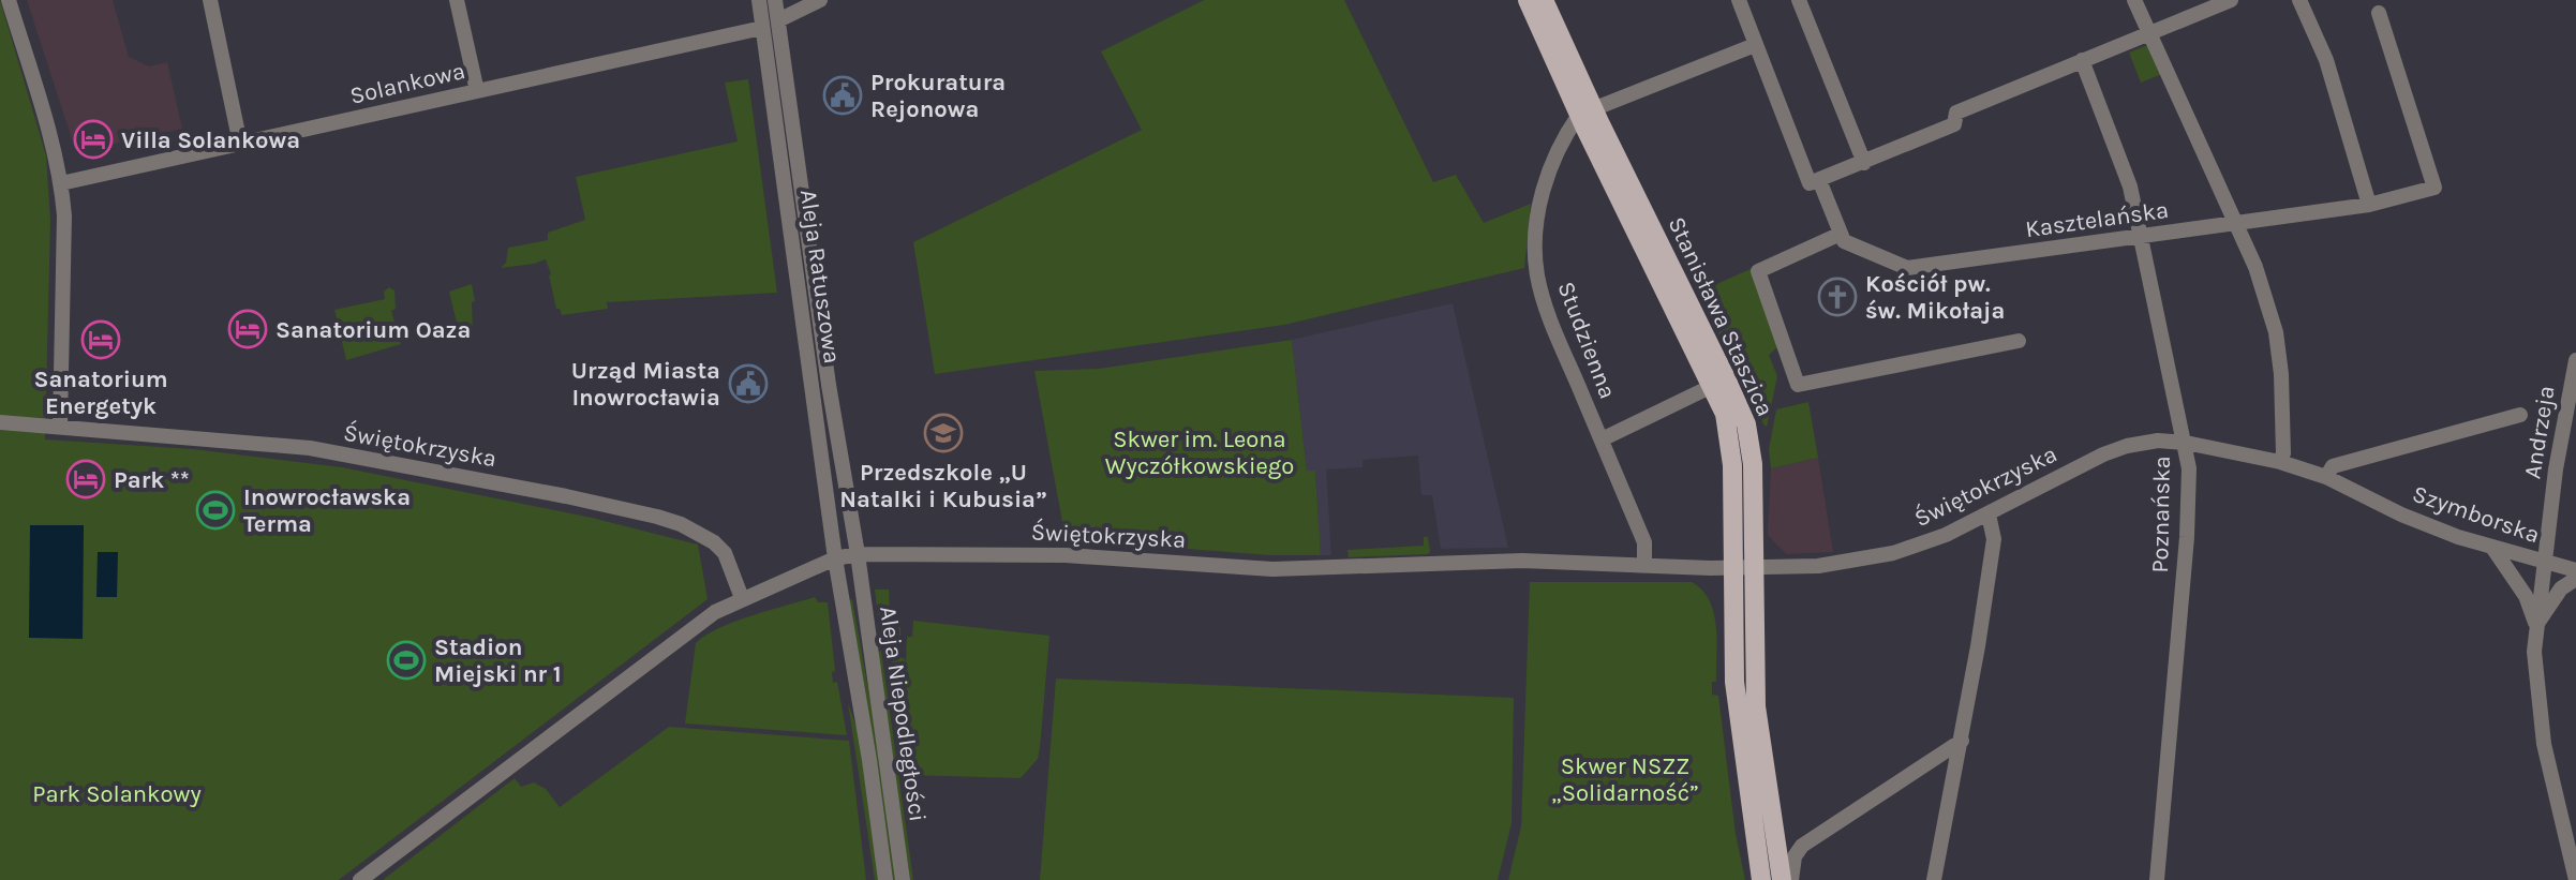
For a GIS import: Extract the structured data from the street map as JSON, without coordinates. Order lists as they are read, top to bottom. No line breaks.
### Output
{"streets":{"main road":["Stanisława Staszica"],"street":["Solankowa","Kasztelańska","Aleja Ratuszowa","Studzienna","Andrzeja","Świętokrzyska","Szymborska","Poznańska","Aleja Niepodległości"]},"crossings":[["Solankowa","Aleja Ratuszowa"],["Kasztelańska","Poznańska"],["Aleja Ratuszowa","Świętokrzyska"],["Aleja Ratuszowa","Aleja Niepodległości"],["Stanisława Staszica","Studzienna"],["Stanisława Staszica","Świętokrzyska"],["Studzienna","Świętokrzyska"],["Andrzeja","Szymborska"],["Świętokrzyska","Szymborska"],["Świętokrzyska","Poznańska"],["Świętokrzyska","Aleja Niepodległości"],["Szymborska","Poznańska"]],"parks":["Skwer im. Leona Wyczółkowskiego","Skwer NSZZ „Solidarność”","Park Solankowy"],"places":{"public building":["Prokuratura Rejonowa","Urząd Miasta Inowrocławia"],"hotel":["Villa Solankowa","Sanatorium Oaza","Sanatorium Energetyk","Park **"],"church":["Kościół pw. św. Mikołaja"],"school or university":["Przedszkole „U Natalki i Kubusia”"],"sports":["Inowrocławska Terma","Stadion Miejski nr 1"]}}
